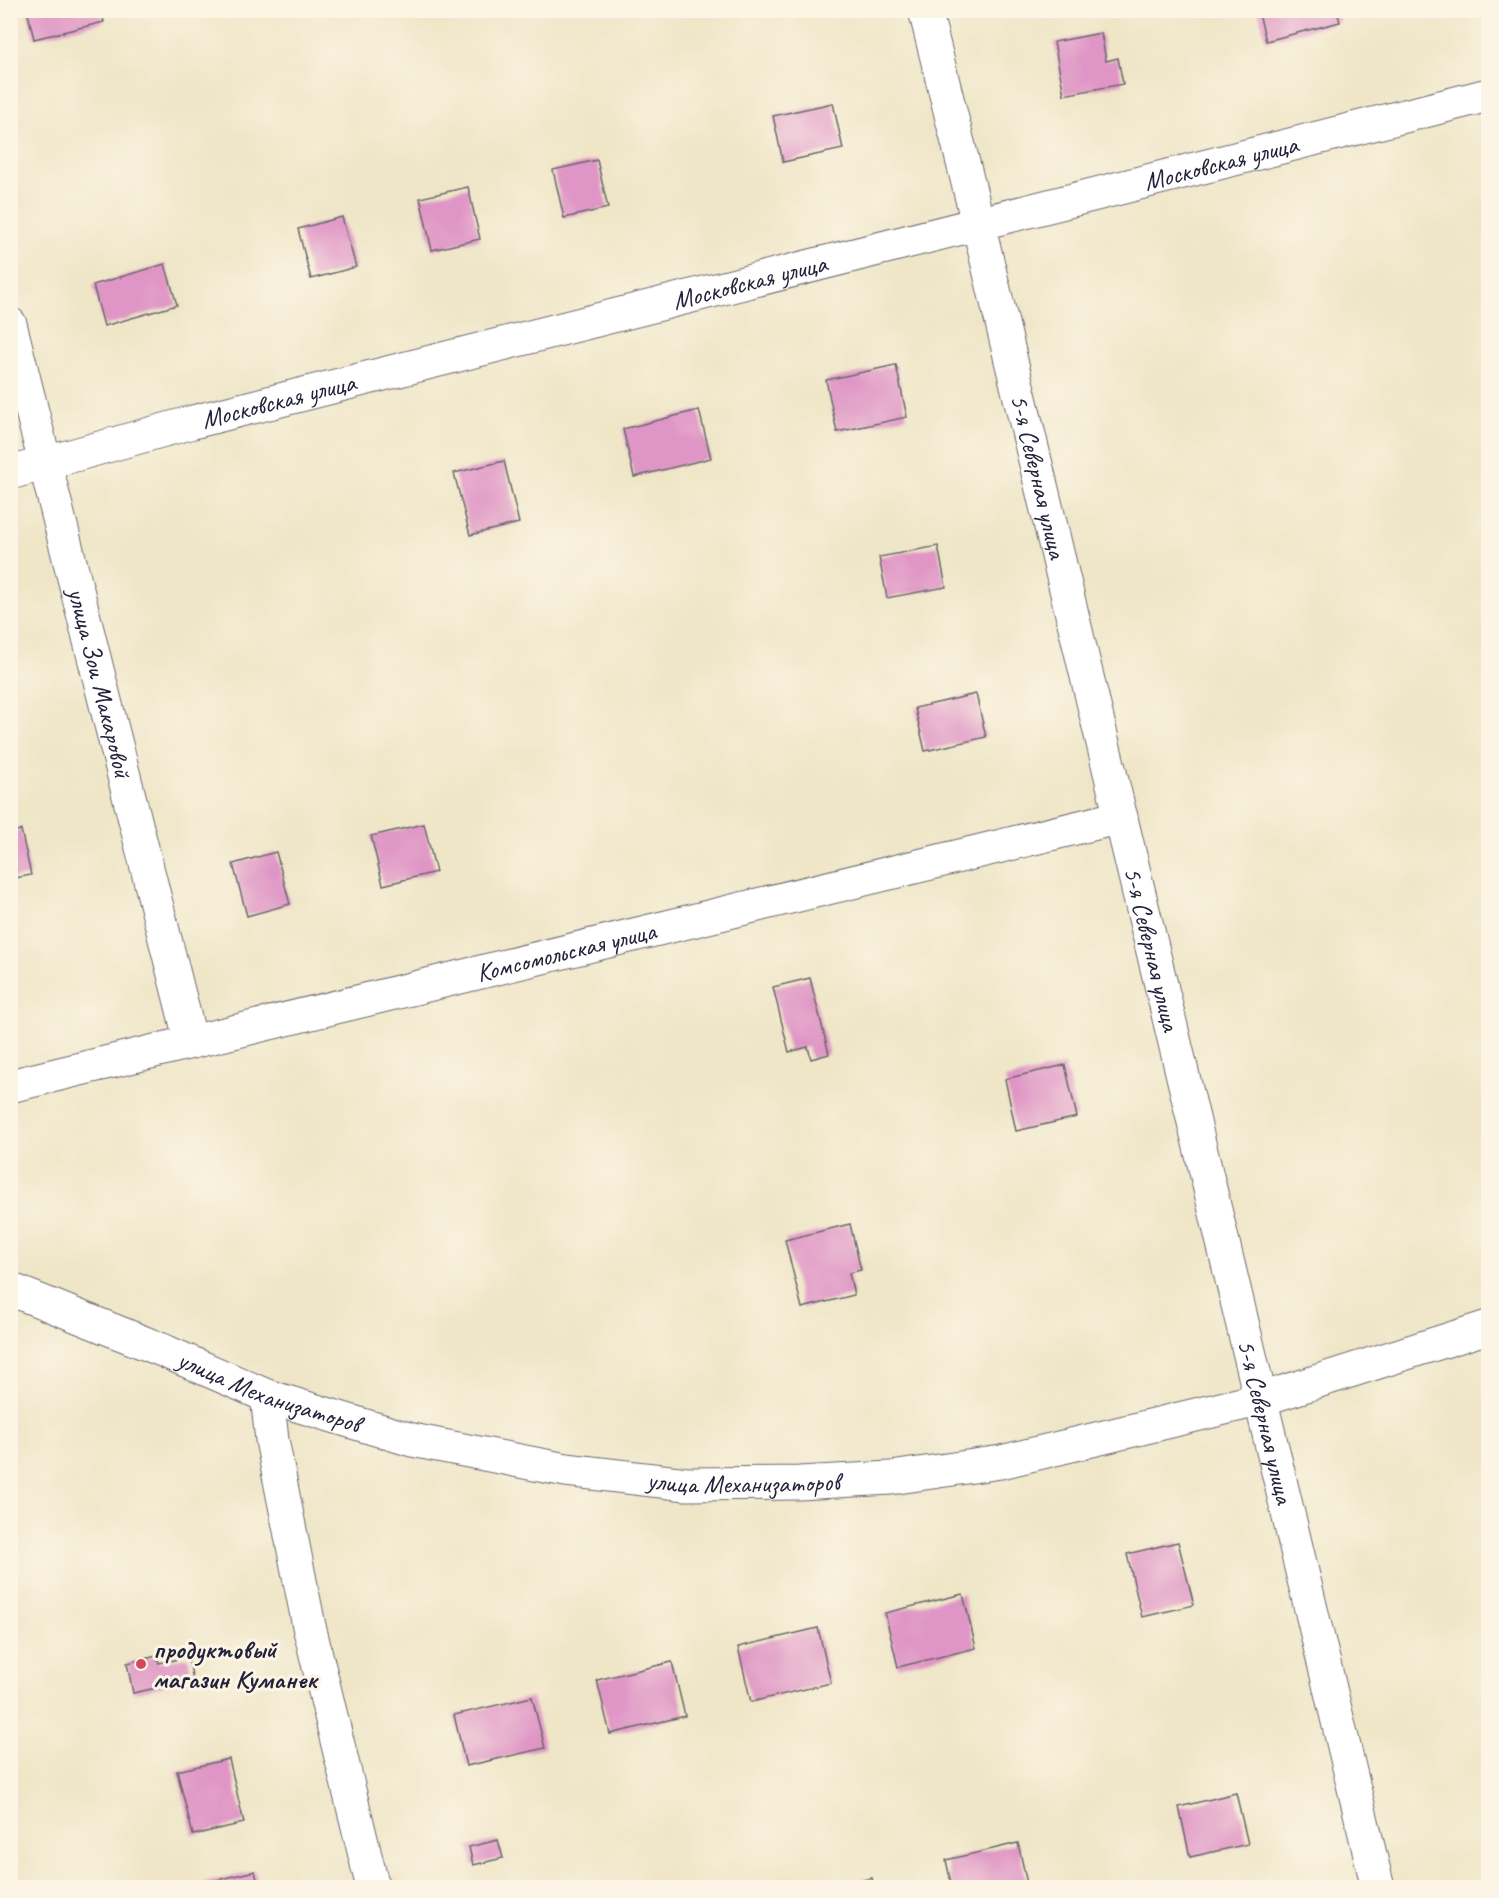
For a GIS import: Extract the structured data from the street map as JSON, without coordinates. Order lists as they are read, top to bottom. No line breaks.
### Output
{"streets":{"street":["Московская улица","5-я Северная улица","улица Зои Макаровой","Комсомольская улица","улица Механизаторов"]},"crossings":[["Московская улица","5-я Северная улица"],["Московская улица","улица Зои Макаровой"],["5-я Северная улица","Комсомольская улица"],["5-я Северная улица","улица Механизаторов"],["улица Зои Макаровой","Комсомольская улица"]],"places":["продуктовый магазин Куманек"]}
